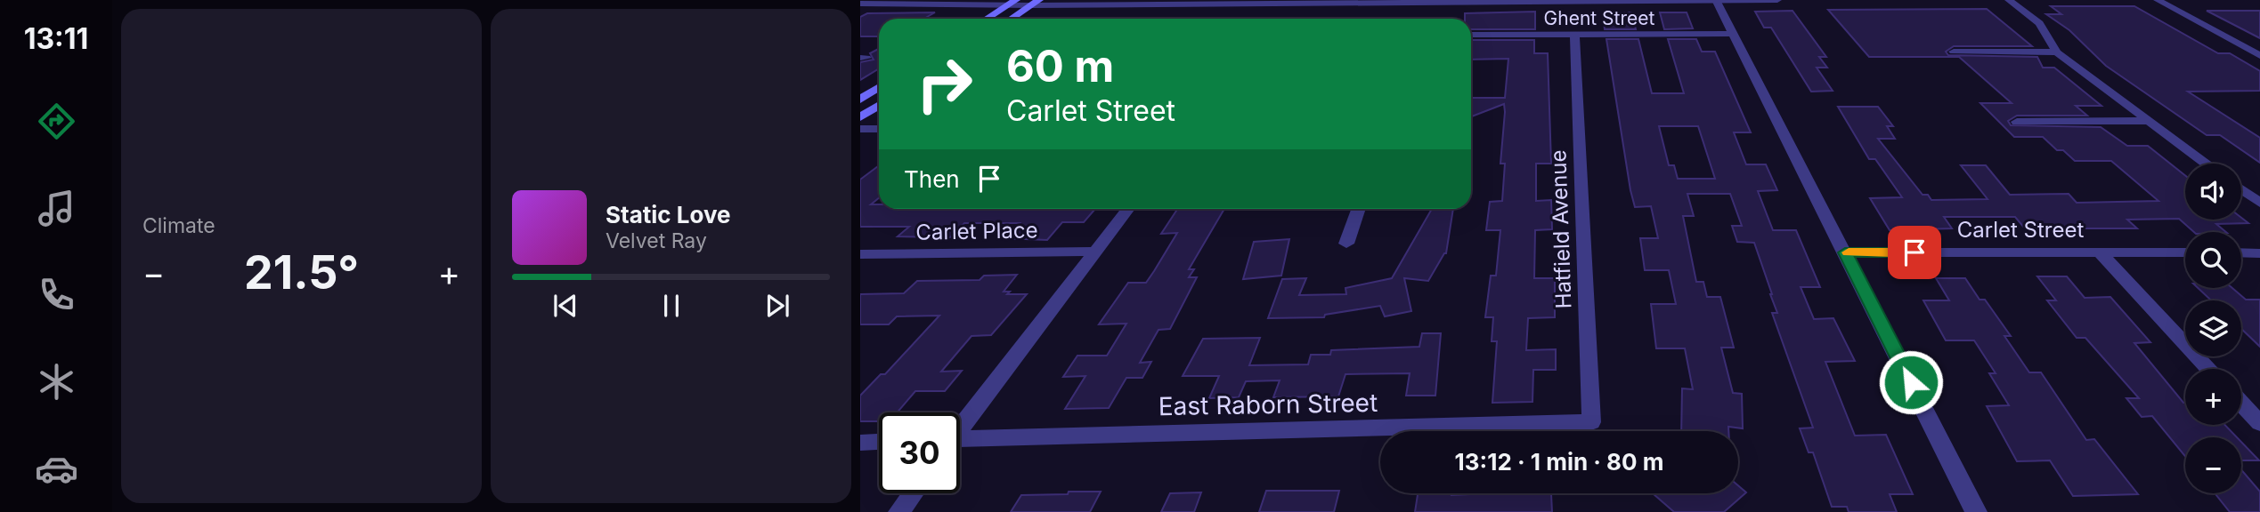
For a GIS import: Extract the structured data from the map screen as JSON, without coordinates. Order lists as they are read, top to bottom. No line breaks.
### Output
{"streets":{"street":["Ghent Street","Hatfield Avenue","Carlet Street","Carlet Place","East Raborn Street"]},"crossings":[["Ghent Street","Hatfield Avenue"],["Hatfield Avenue","East Raborn Street"]],"page":{"tabs":"13:11","tile":"Climate","turn":["60 m","Carlet Street"],"then":"Then","map_buttons":["+","−"],"song":["Static Love","Velvet Ray"],"heat":["−","21.5°","+"],"limit":"30","trip":"13:12 · 1 min · 80 m"}}
